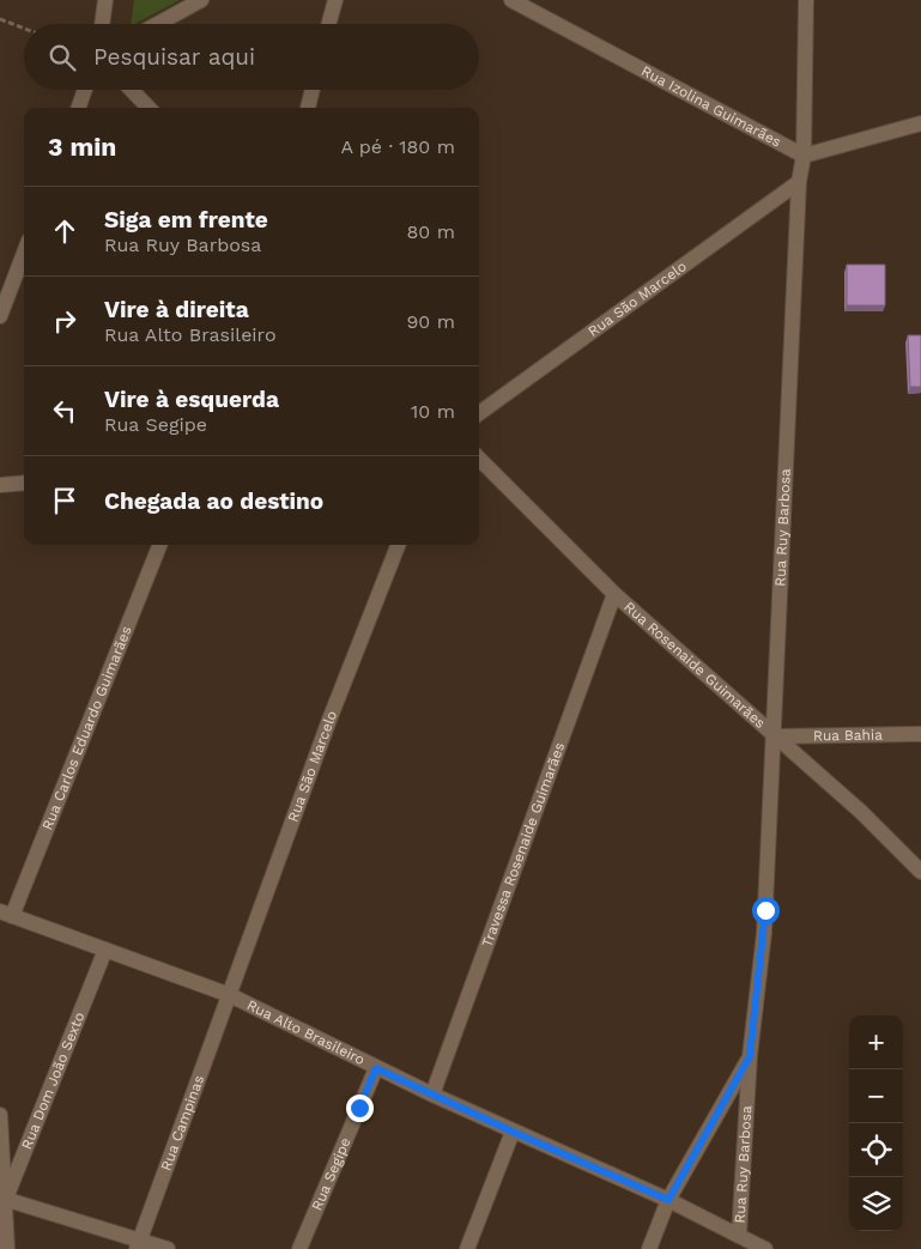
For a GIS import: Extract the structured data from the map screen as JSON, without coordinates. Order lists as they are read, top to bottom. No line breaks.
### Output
{"streets":{"street":["Rua Izolina Guimarães","Rua São Marcelo","Rua Ruy Barbosa","Rua Rosenaide Guimarães","Rua Carlos Eduardo Guimarães","Rua Bahia","Travessa Rosenaide Guimarães","Rua Alto Brasileiro","Rua Dom João Sexto","Rua Campinas","Rua Segipe"]},"crossings":[["Rua Izolina Guimarães","Rua Ruy Barbosa"],["Rua São Marcelo","Rua Ruy Barbosa"],["Rua São Marcelo","Rua Alto Brasileiro"],["Rua São Marcelo","Rua Campinas"],["Rua Ruy Barbosa","Rua Rosenaide Guimarães"],["Rua Ruy Barbosa","Rua Bahia"],["Rua Ruy Barbosa","Rua Alto Brasileiro"],["Rua Rosenaide Guimarães","Rua Bahia"],["Rua Rosenaide Guimarães","Travessa Rosenaide Guimarães"],["Rua Carlos Eduardo Guimarães","Rua Alto Brasileiro"],["Travessa Rosenaide Guimarães","Rua Alto Brasileiro"],["Rua Alto Brasileiro","Rua Dom João Sexto"],["Rua Alto Brasileiro","Rua Campinas"],["Rua Alto Brasileiro","Rua Segipe"]],"page":{"search":"Pesquisar aqui","heading":["3 min","A pé · 180 m"],"list":[["Siga em frente","Rua Ruy Barbosa","80 m"],["Vire à direita","Rua Alto Brasileiro","90 m"],["Vire à esquerda","Rua Segipe","10 m"],"Chegada ao destino"],"map_buttons":["+","−"]}}
